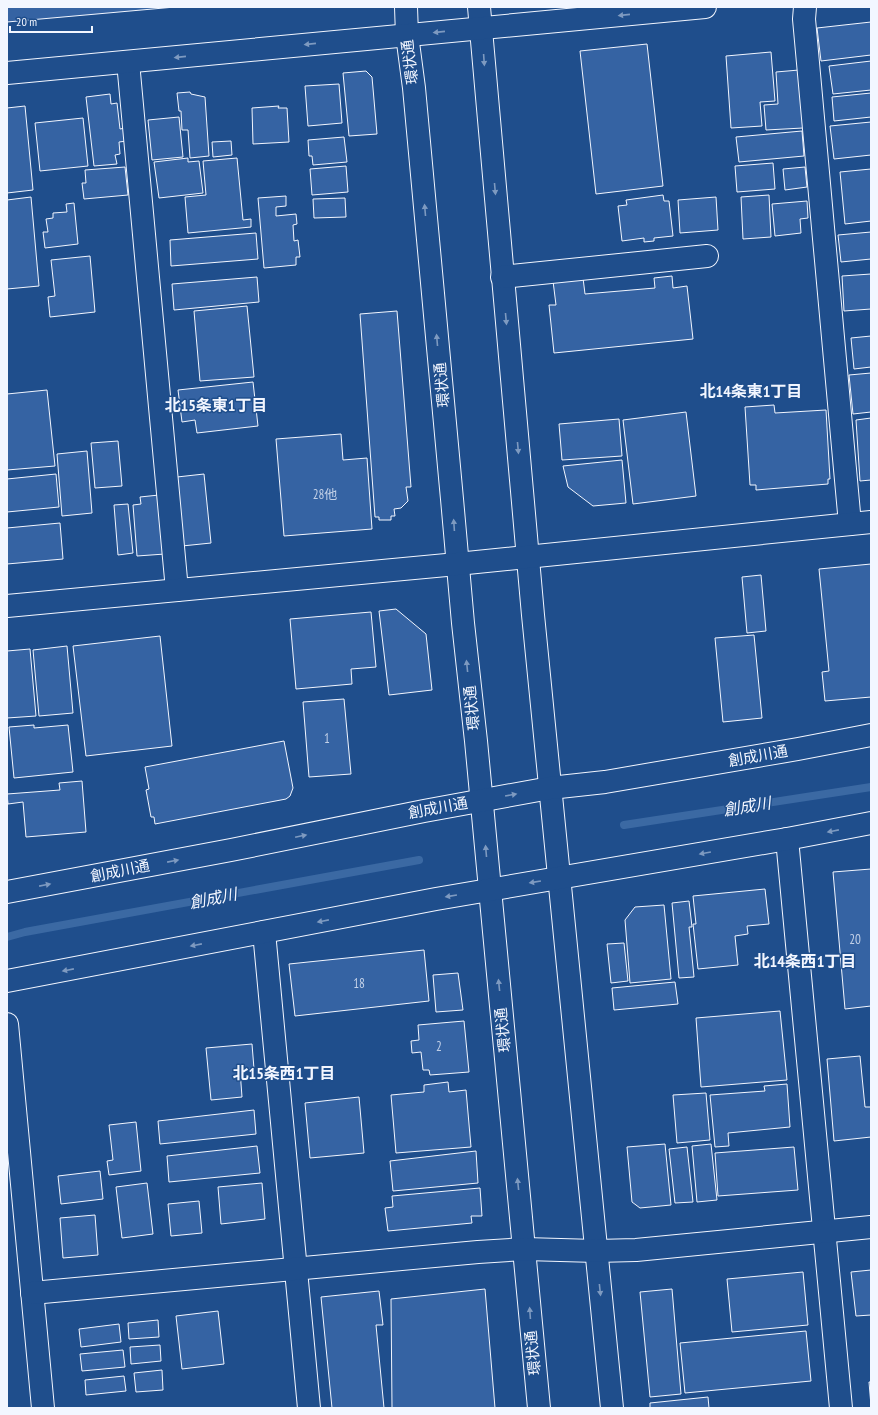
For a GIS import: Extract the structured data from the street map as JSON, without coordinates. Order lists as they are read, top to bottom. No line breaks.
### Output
{"streets":{"main road":["環状通","創成川通"]},"crossings":[["環状通","創成川通"]],"districts":["北14条東1丁目","北15条東1丁目","北14条西1丁目","北15条西1丁目"],"water":["創成川"],"house_numbers":["28他","1","20","18","2"],"scale_bar":"20 m"}
